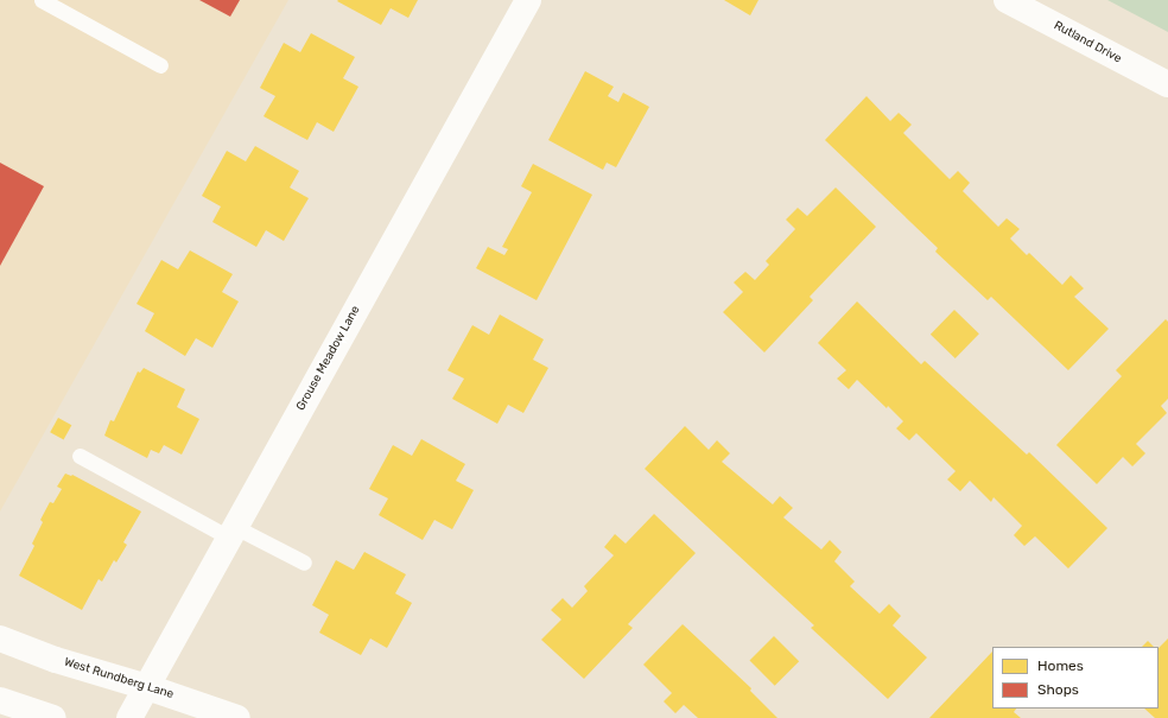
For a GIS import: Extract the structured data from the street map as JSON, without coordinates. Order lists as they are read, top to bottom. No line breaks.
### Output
{"streets":{"street":["Rutland Drive","Grouse Meadow Lane","West Rundberg Lane"]},"crossings":[["Grouse Meadow Lane","West Rundberg Lane"]],"legend":["Homes","Shops"]}
